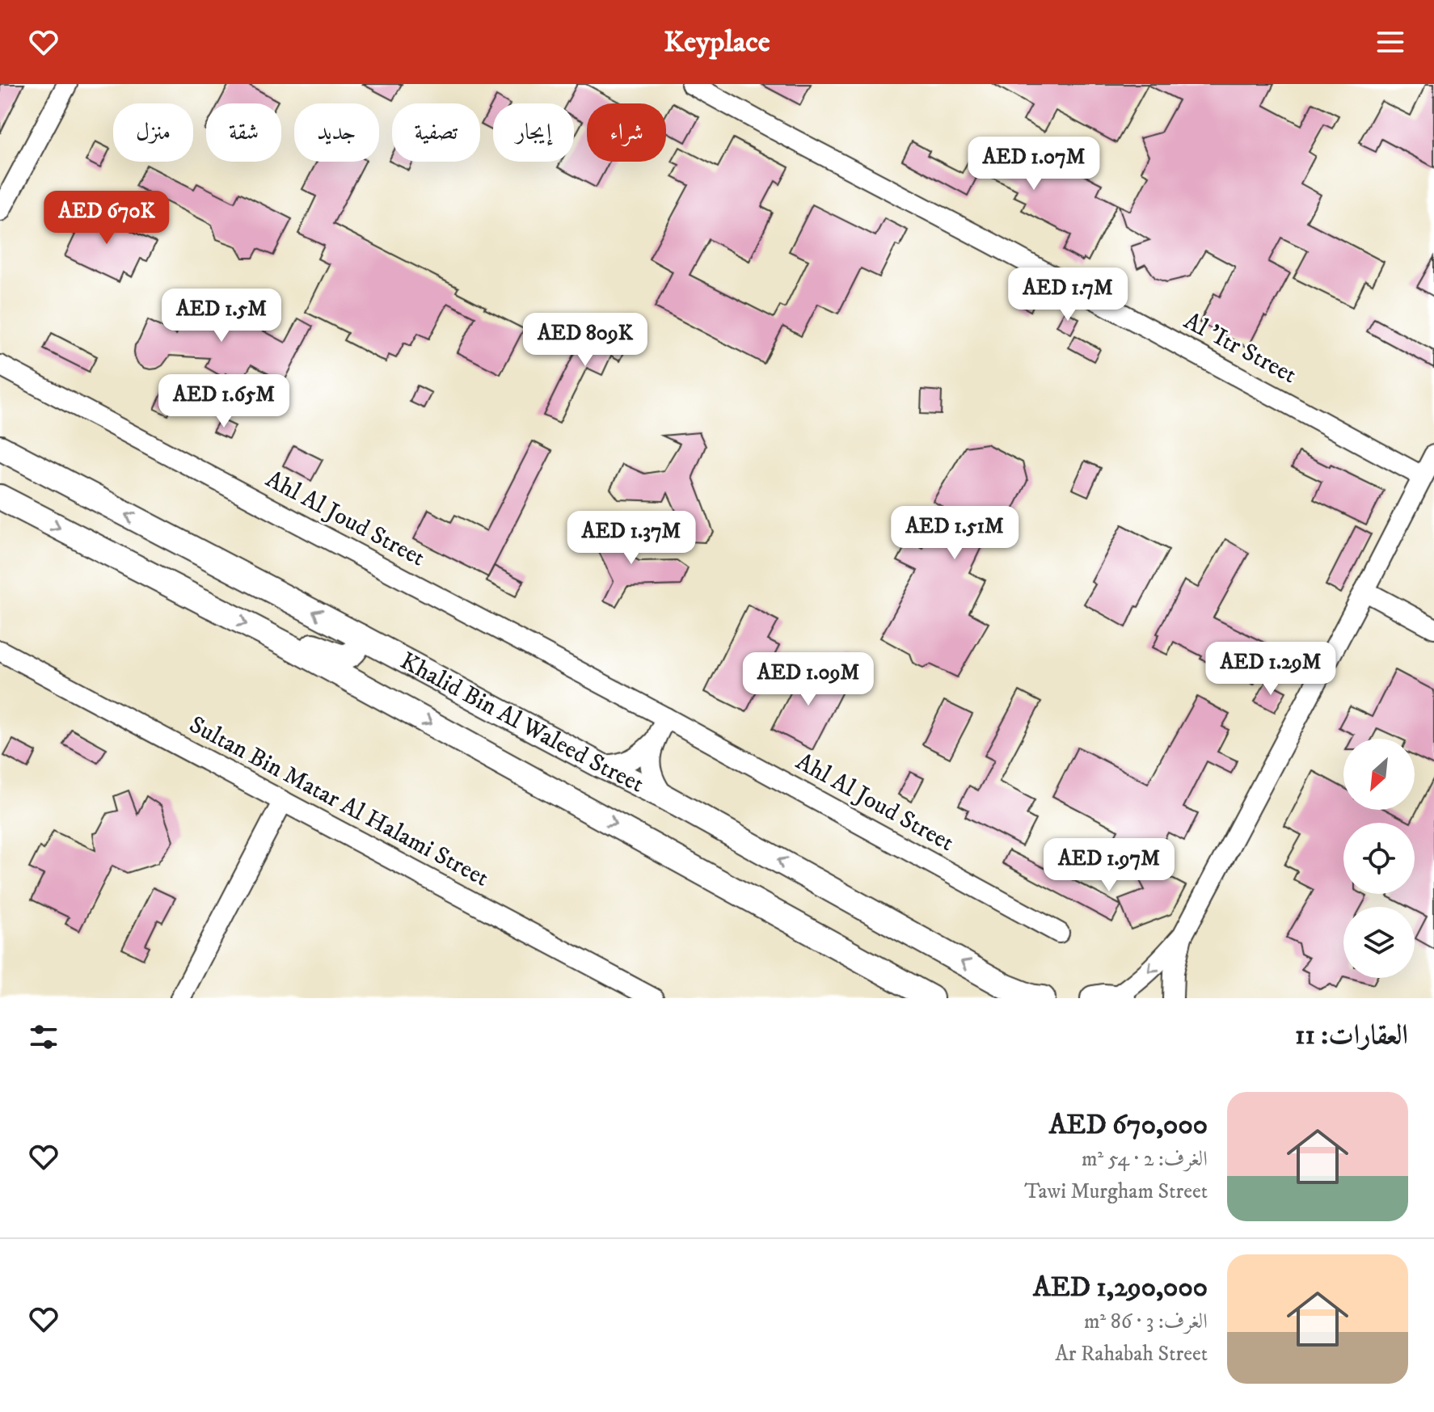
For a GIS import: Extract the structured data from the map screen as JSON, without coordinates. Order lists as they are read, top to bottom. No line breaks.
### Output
{"streets":{"street":["Al 'Itr Street","Ahl Al Joud Street","Khalid Bin Al Waleed Street","Sultan Bin Matar Al Halami Street"]},"north":"bottom left","page":{"header":"Keyplace","chip":["شراء","إيجار","تصفية","جديد","شقة","منزل"],"price":["AED 1.07M","AED 670K","AED 1.7M","AED 1.5M","AED 809K","AED 1.65M","AED 1.51M","AED 1.37M","AED 1.29M","AED 1.09M","AED 1.97M"],"heading":"العقارات: 11","list":[{"name":"AED 670,000","note":"الغرف: 2 · 54 m² · Tawi Murgham Street"},{"name":"AED 1,290,000","note":"الغرف: 3 · 86 m² · Ar Rahabah Street"}]}}
